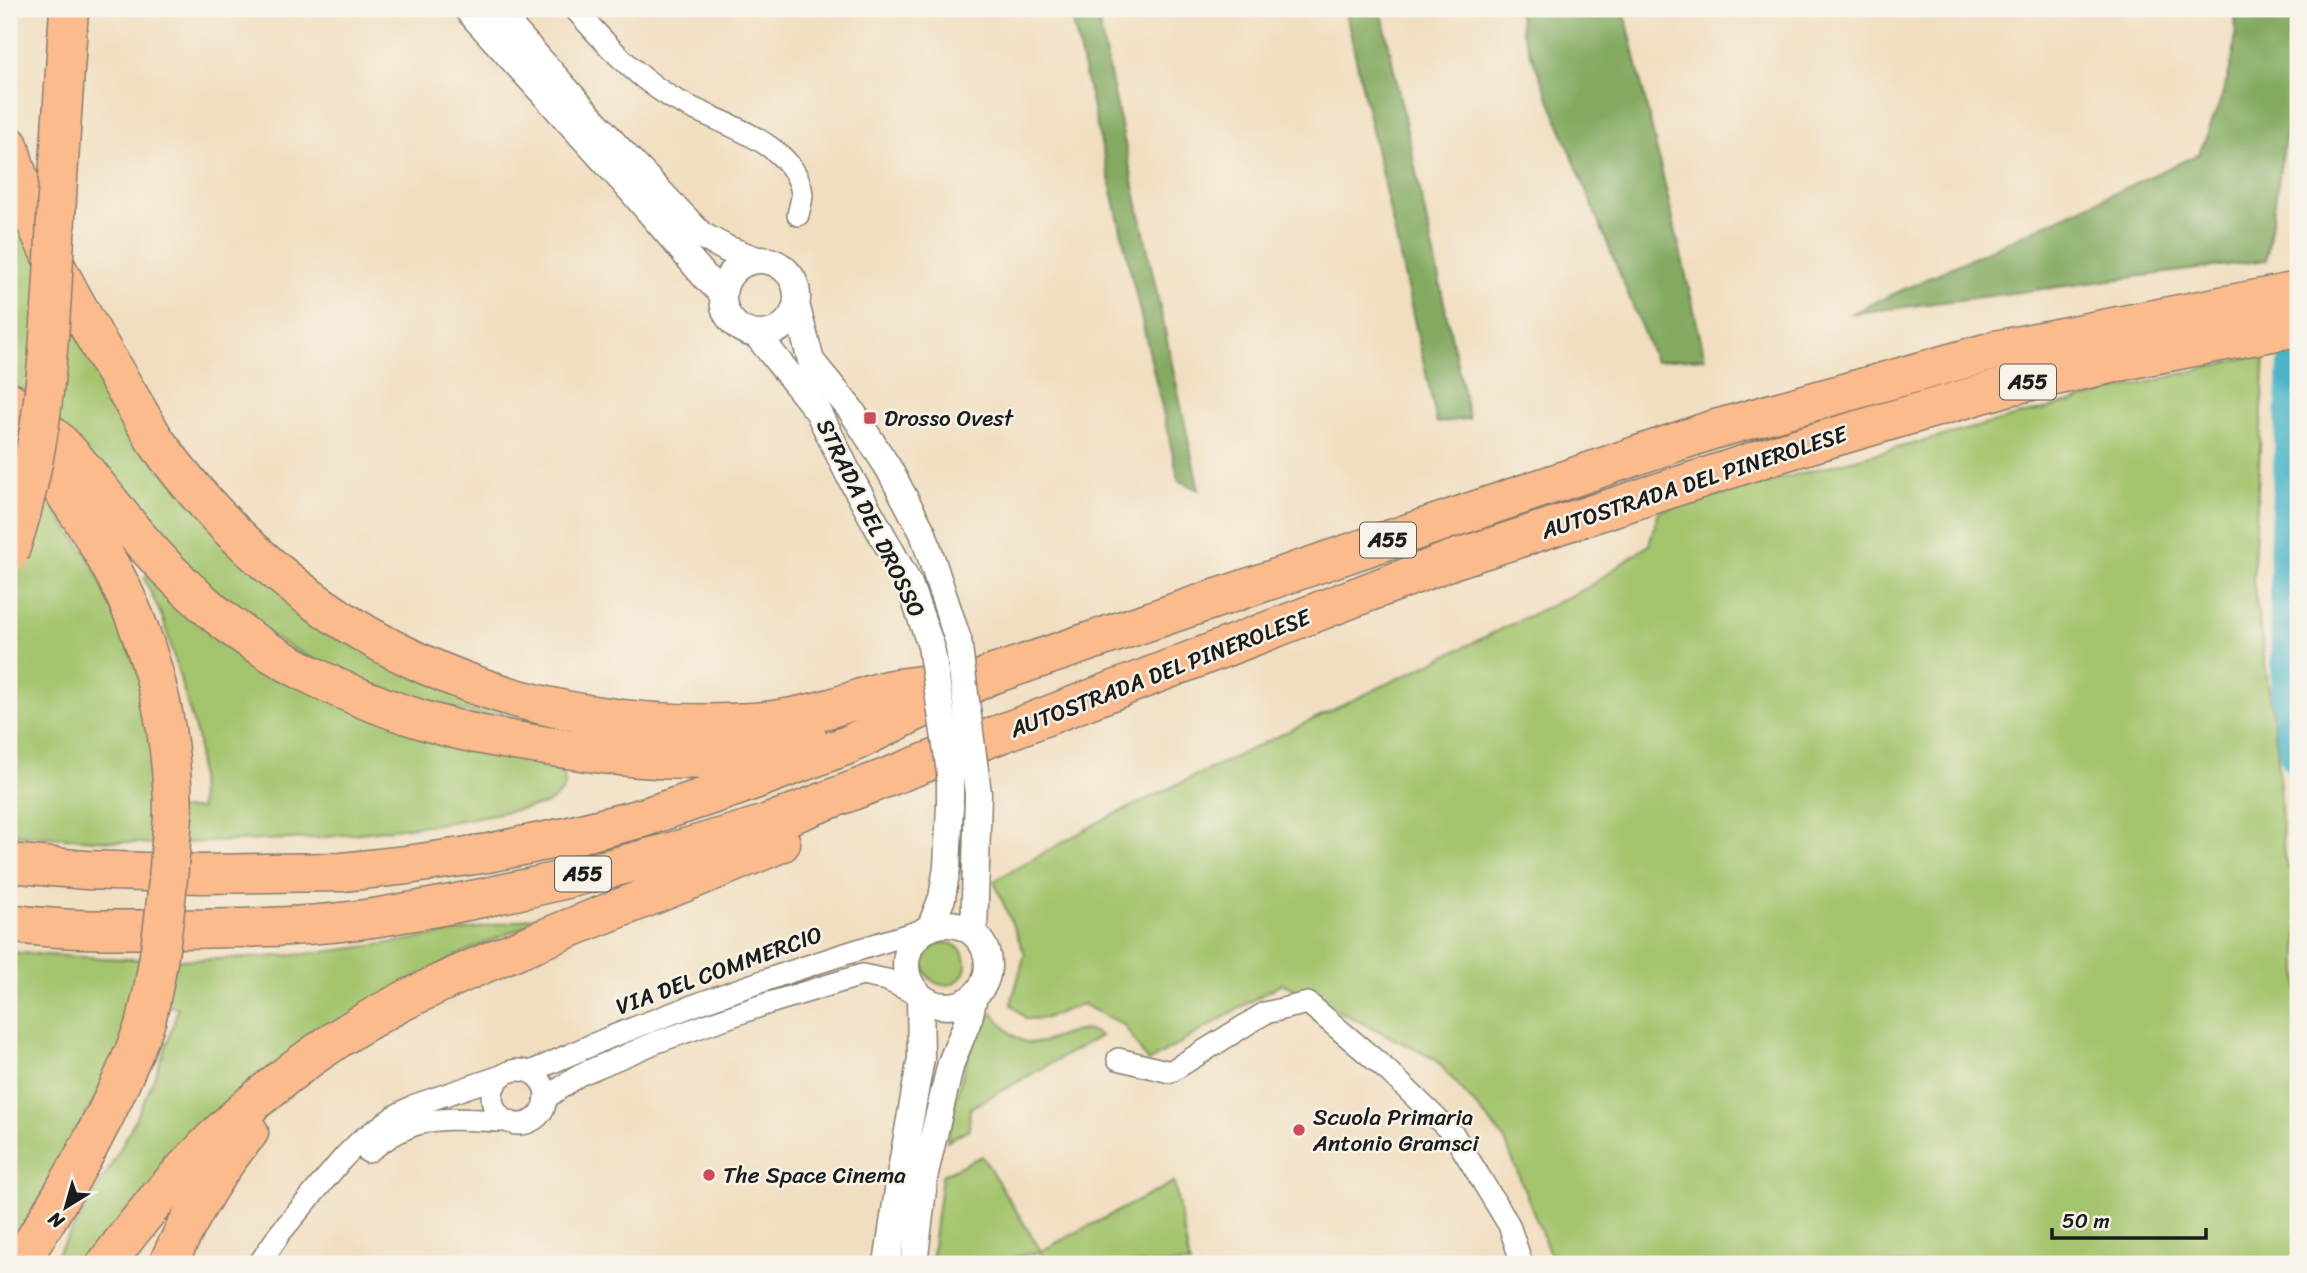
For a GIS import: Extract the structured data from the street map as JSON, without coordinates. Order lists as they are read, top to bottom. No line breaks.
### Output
{"streets":{"highway":["A55","AUTOSTRADA DEL PINEROLESE"],"street":["STRADA DEL DROSSO","VIA DEL COMMERCIO"]},"crossings":[["STRADA DEL DROSSO","VIA DEL COMMERCIO"]],"places":{"transit":["Drosso Ovest"],"other":["Scuola Primaria Antonio Gramsci","The Space Cinema"]},"scale_bar":"50 m","north":"bottom left"}
